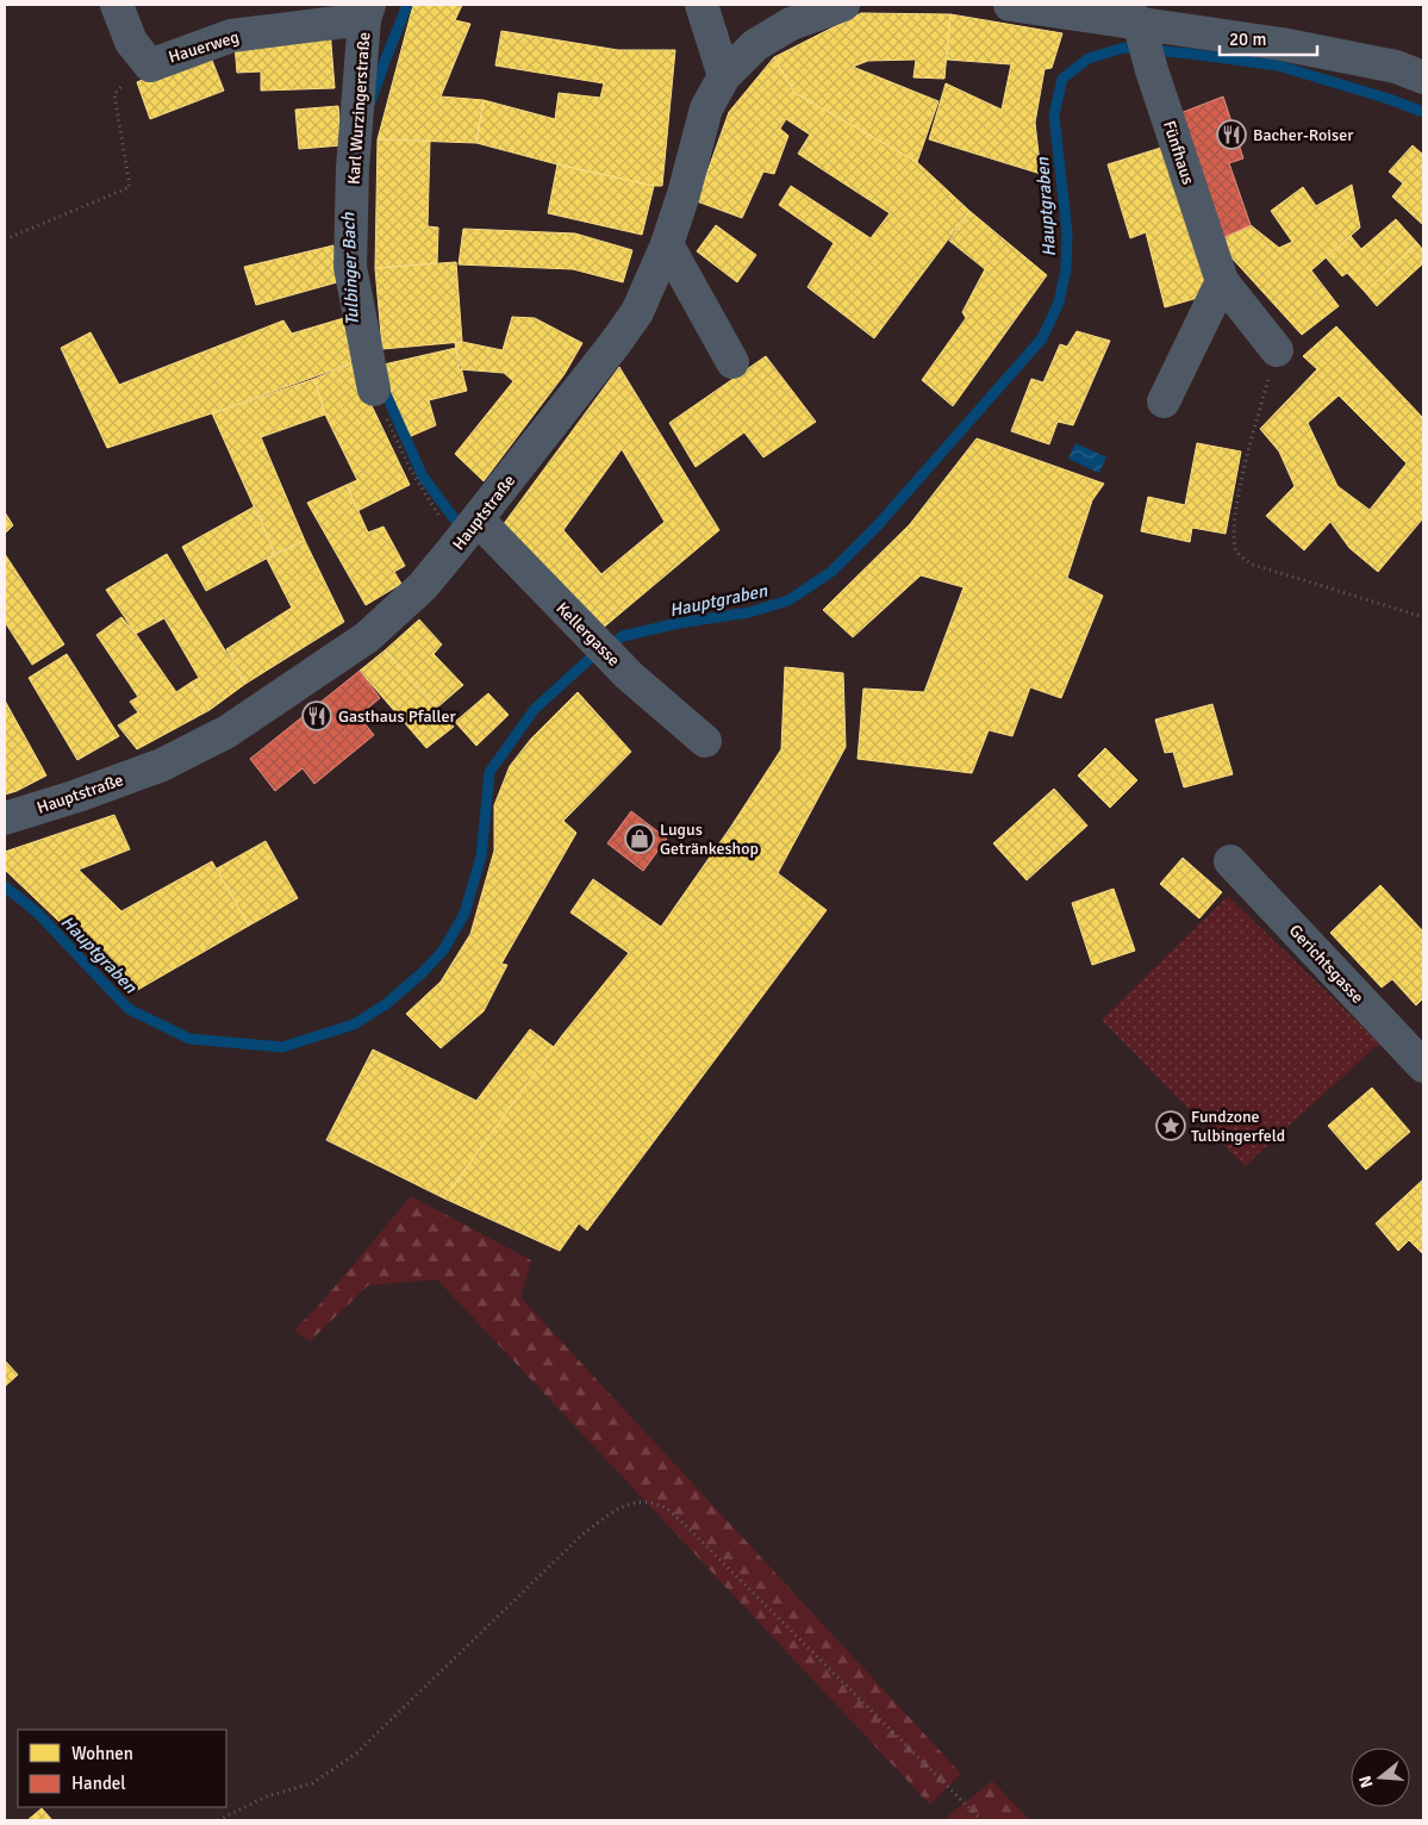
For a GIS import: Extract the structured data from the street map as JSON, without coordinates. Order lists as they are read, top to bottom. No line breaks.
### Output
{"streets":{"street":["Hauerweg","Karl Wurzingerstraße","Fünfhaus","Hauptstraße","Kellergasse","Gerichtsgasse"]},"crossings":[["Hauerweg","Karl Wurzingerstraße"],["Hauptstraße","Kellergasse"]],"water":["Hauptgraben","Tulbinger Bach"],"places":{"restaurant":["Bacher-Roiser","Gasthaus Pfaller"],"shop":["Lugus Getränkeshop"],"place":["Fundzone Tulbingerfeld"]},"legend":["Wohnen","Handel"],"scale_bar":"20 m","north":"left"}
